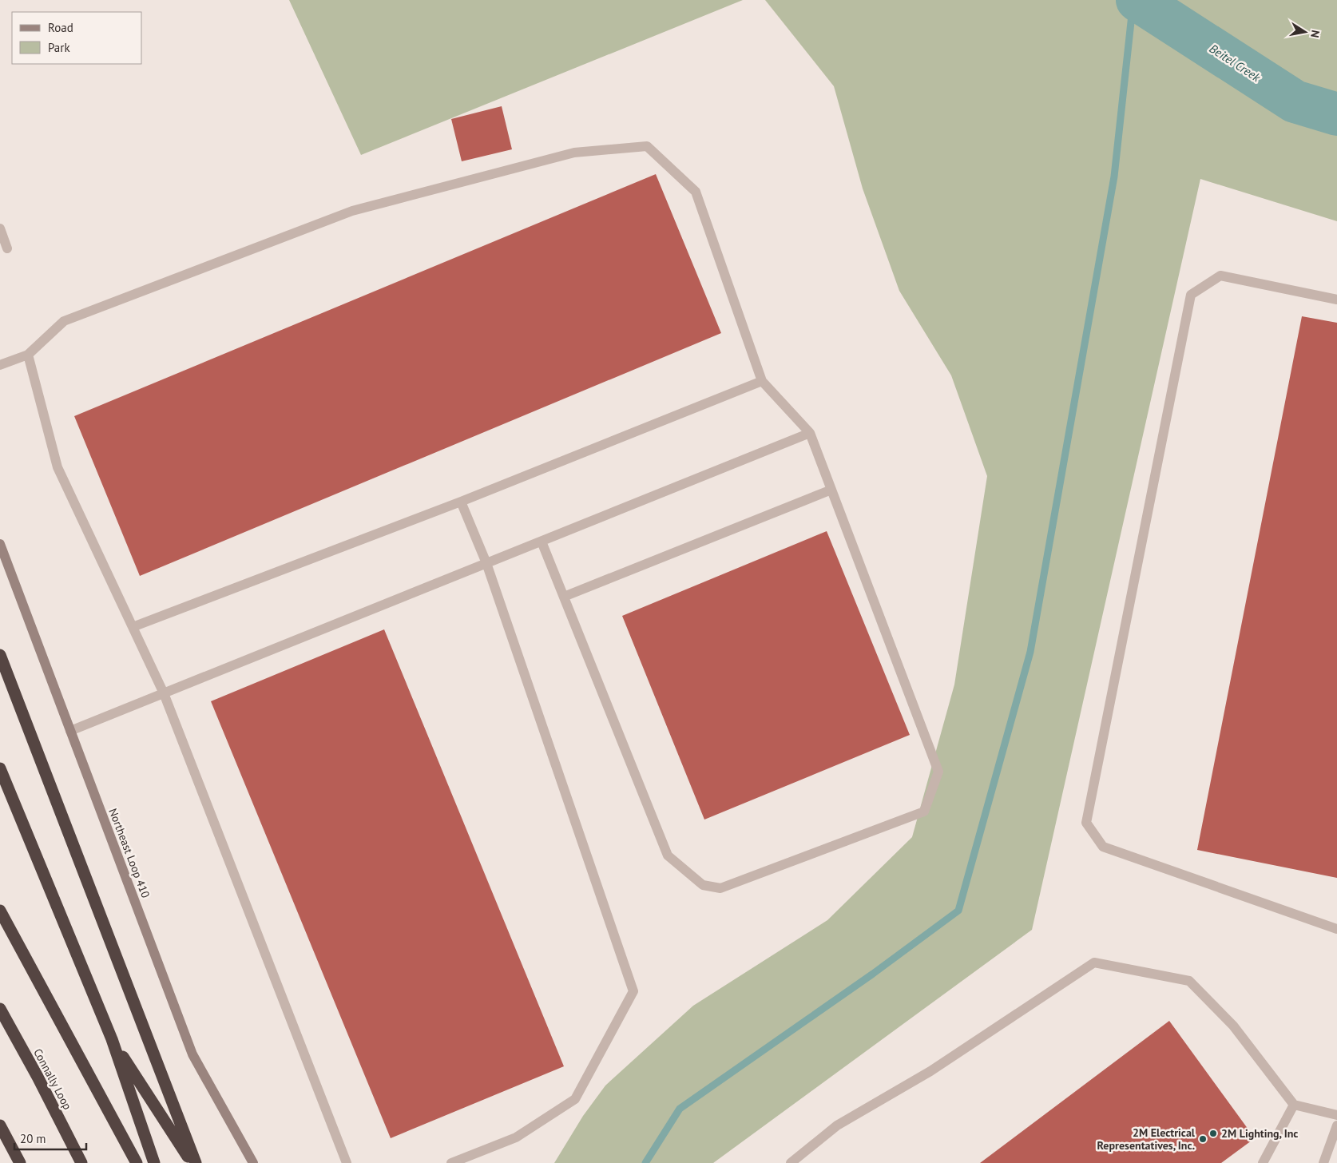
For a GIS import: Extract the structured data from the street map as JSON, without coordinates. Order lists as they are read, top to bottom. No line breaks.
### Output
{"streets":{"highway":["Connally Loop"],"main road":["Northeast Loop 410"]},"water":["Beitel Creek"],"places":["2M Lighting, Inc","2M Electrical Representatives, Inc."],"legend":["Road","Park"],"scale_bar":"20 m","north":"right"}
